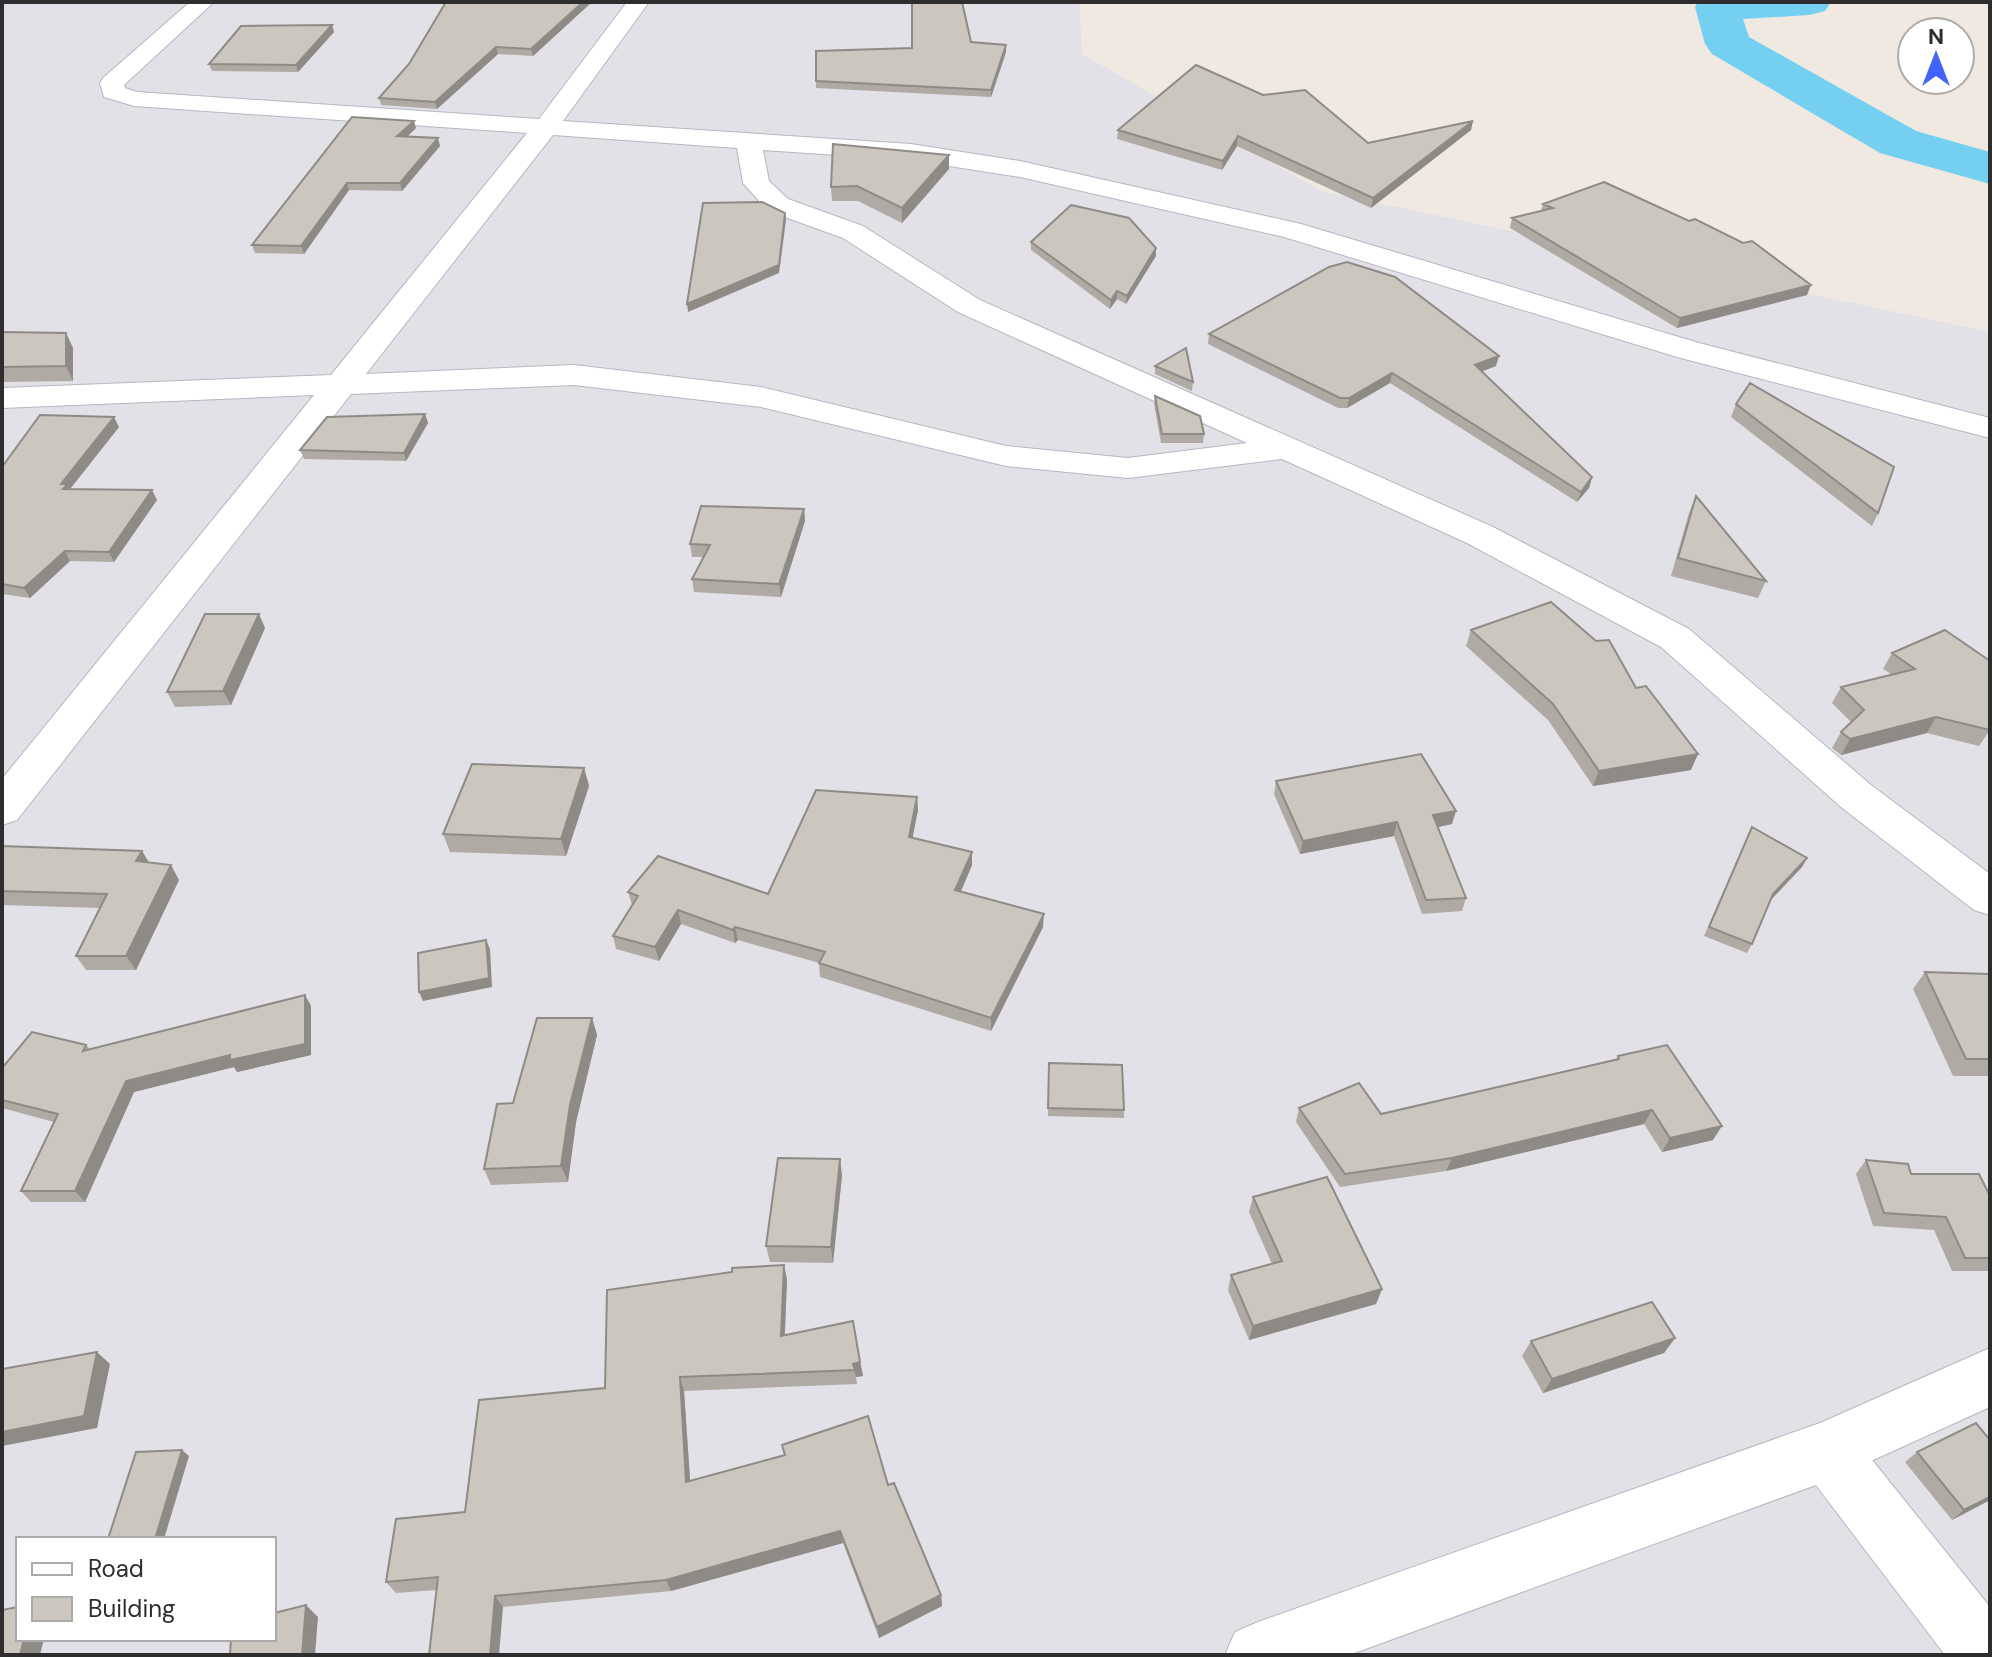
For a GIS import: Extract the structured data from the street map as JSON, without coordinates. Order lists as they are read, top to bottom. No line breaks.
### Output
{"legend":["Road","Building"],"north":"top"}
